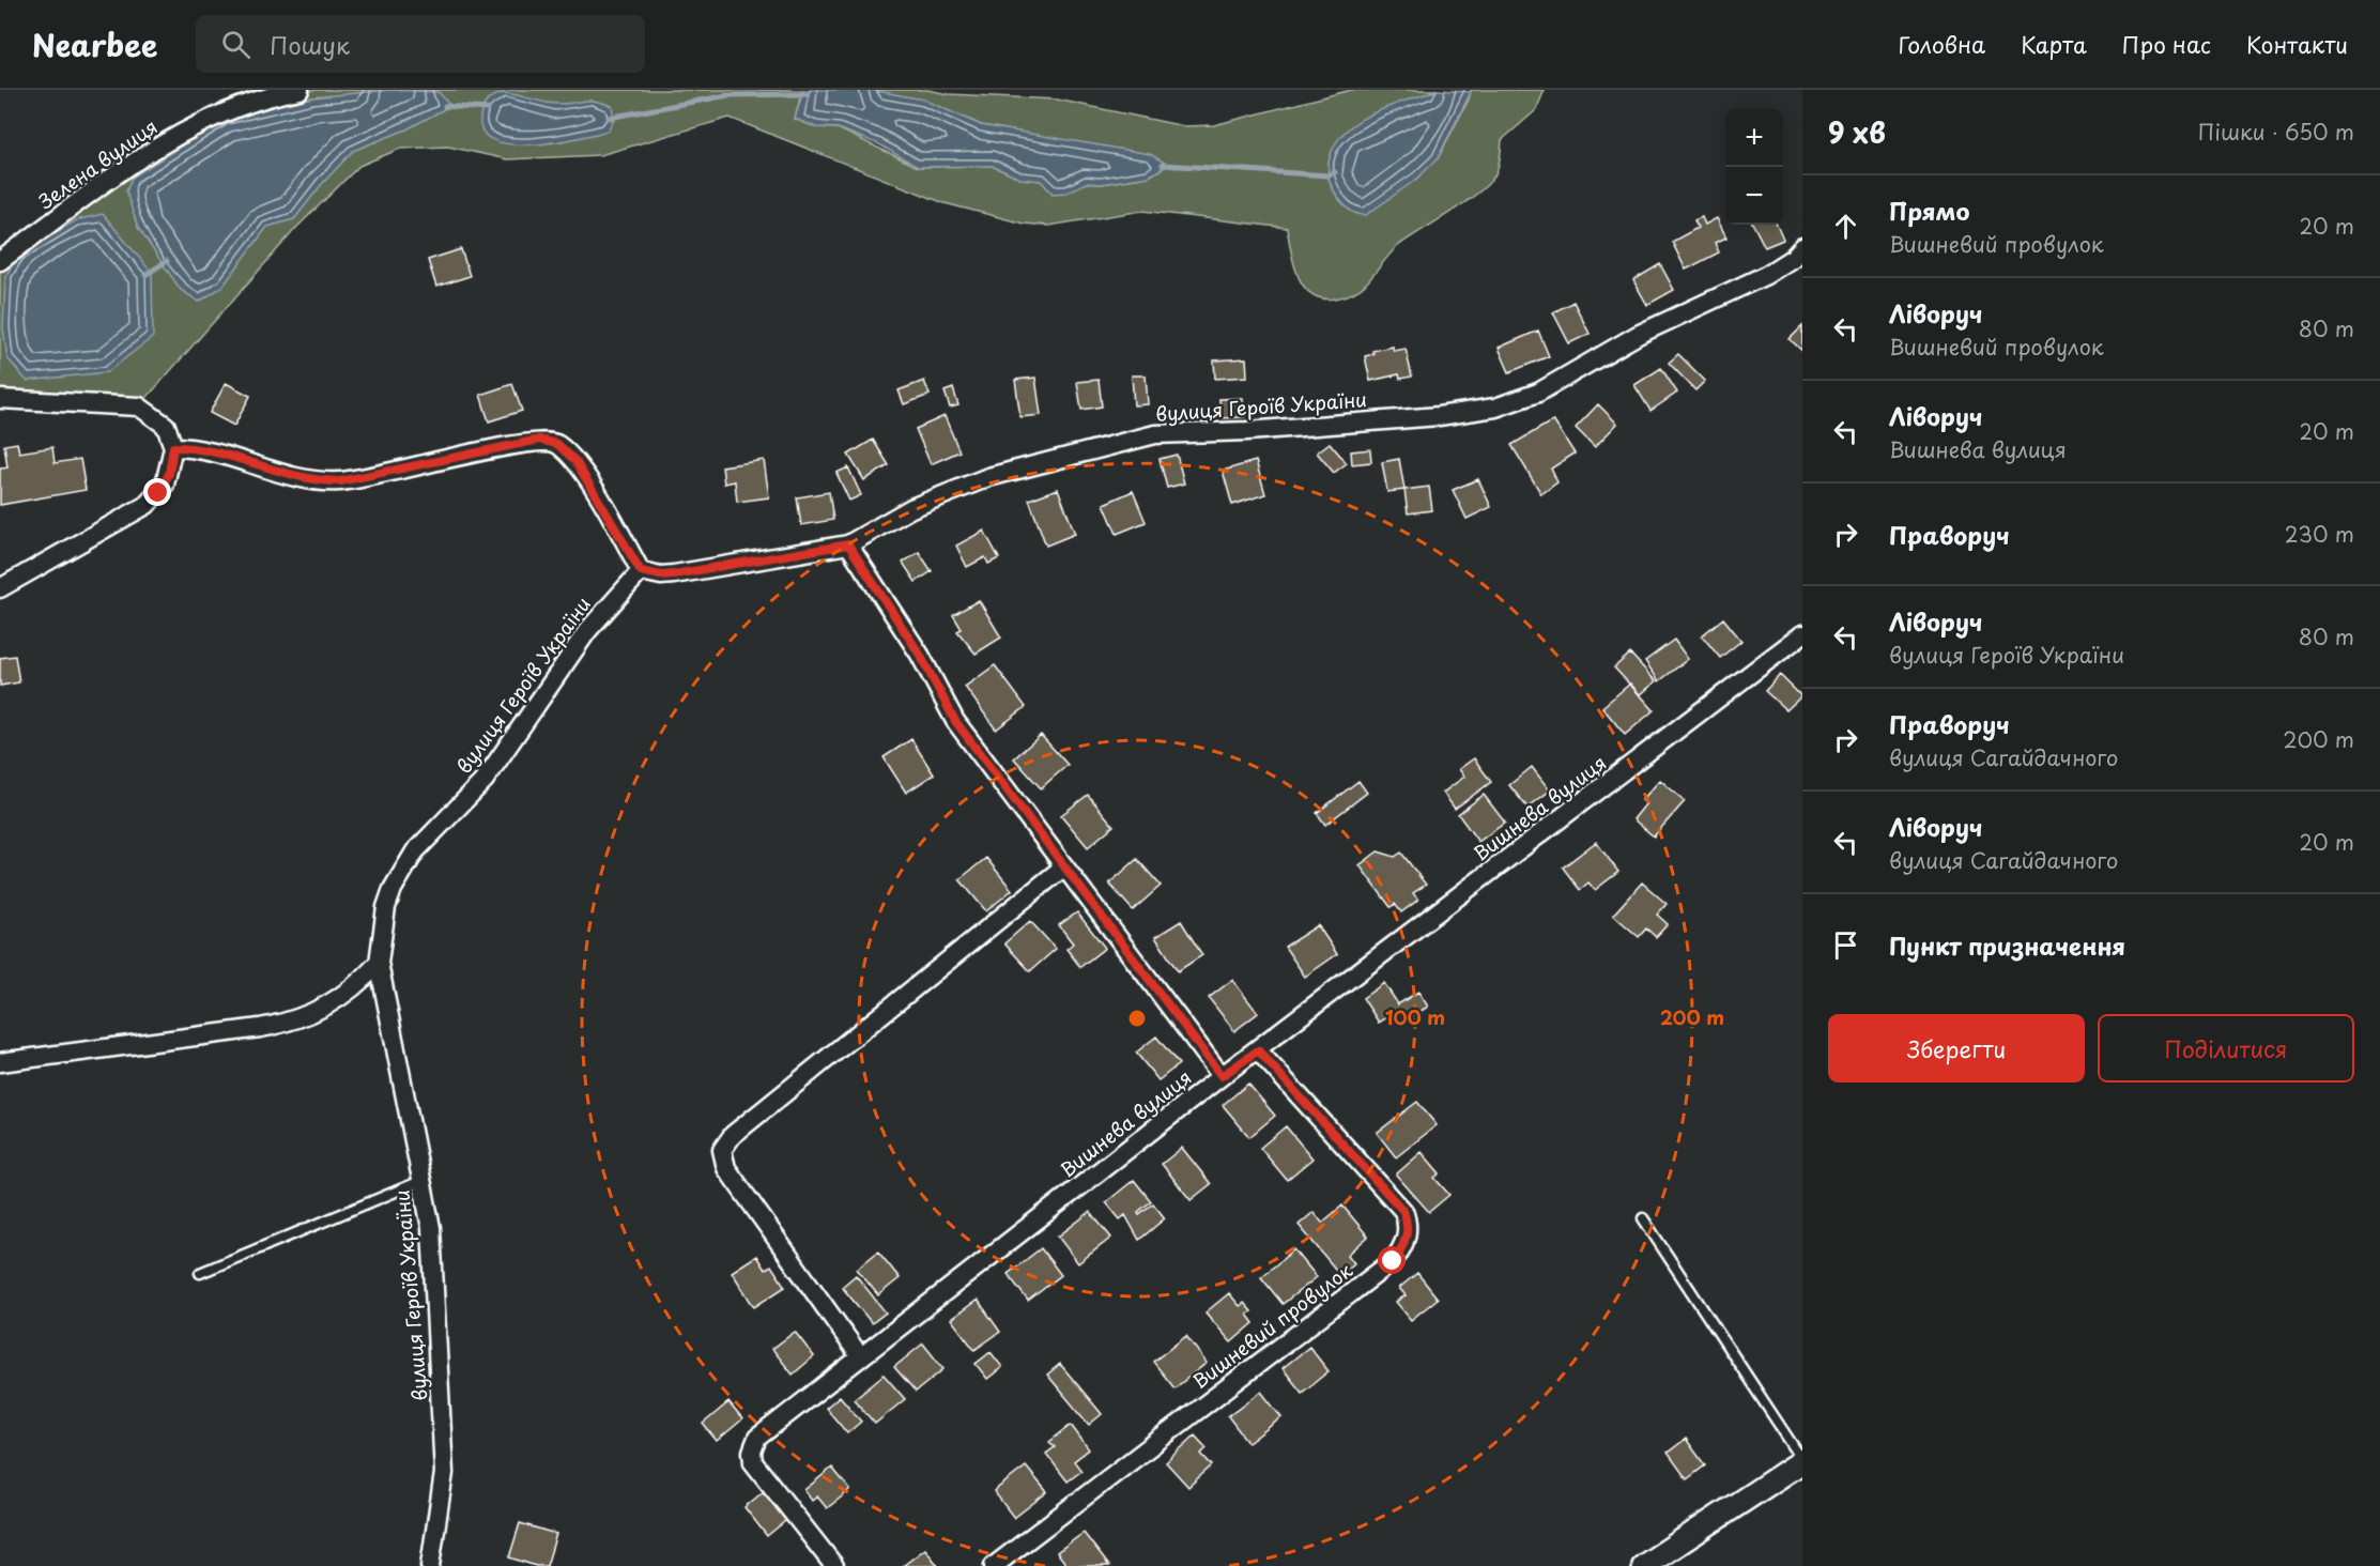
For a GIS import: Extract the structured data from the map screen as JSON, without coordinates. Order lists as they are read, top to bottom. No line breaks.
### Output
{"streets":{"street":["Зелена вулиця","вулиця Героїв України","Вишнева вулиця","Вишневий провулок"]},"crossings":[["Вишнева вулиця","Вишневий провулок"]],"page":{"header":"Nearbee","search":"Пошук","nav":["Головна","Карта","Про нас","Контакти"],"heading":["9 хв","Пішки · 650 m"],"map_buttons":["+","−"],"list":[["Прямо","Вишневий провулок","20 m"],["Ліворуч","Вишневий провулок","80 m"],["Ліворуч","Вишнева вулиця","20 m"],["Праворуч","230 m"],["Ліворуч","вулиця Героїв України","80 m"],["Праворуч","вулиця Сагайдачного","200 m"],["Ліворуч","вулиця Сагайдачного","20 m"],"Пункт призначення"],"buttons":["Зберегти","Поділитися"]},"rings":["100 m","200 m"]}
